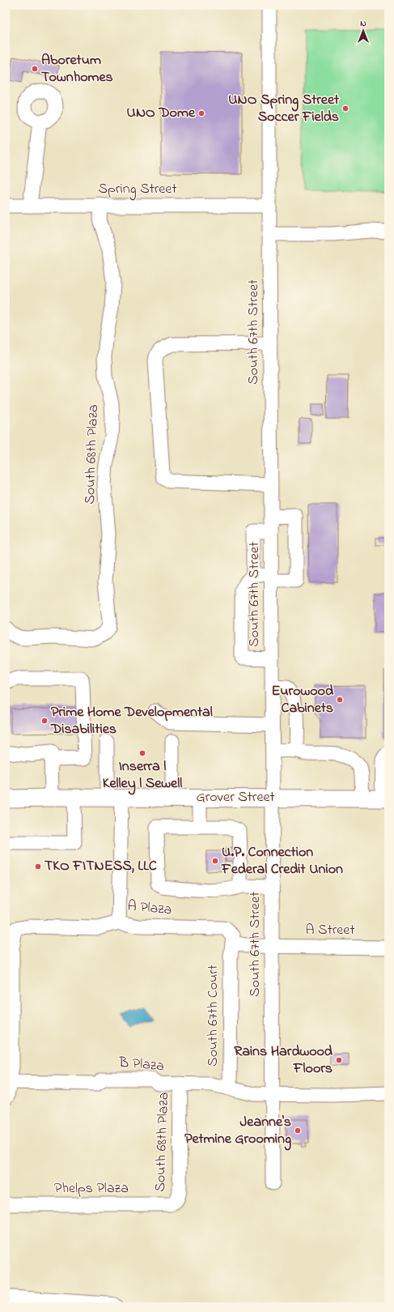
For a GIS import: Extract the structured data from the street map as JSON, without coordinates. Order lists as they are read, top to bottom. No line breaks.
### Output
{"streets":{"main road":["Grover Street"],"street":["Spring Street","South 67th Street","South 68th Plaza","A Plaza","A Street","South 67th Court","B Plaza","Phelps Plaza"]},"crossings":[["Spring Street","South 67th Street"],["Spring Street","South 68th Plaza"],["South 67th Street","Grover Street"],["South 67th Street","A Street"],["South 67th Street","B Plaza"],["South 68th Plaza","B Plaza"],["South 68th Plaza","Phelps Plaza"],["A Plaza","South 67th Court"],["A Plaza","B Plaza"],["South 67th Court","B Plaza"]],"places":["Aboretum Townhomes","UNO Spring Street Soccer Fields","UNO Dome","Eurowood Cabinets","Prime Home Developmental Disabilities","Inserra l Kelley l Sewell","U.P. Connection Federal Credit Union","TKO FITNESS, LLC","Rains Hardwood Floors","Jeanne's Petmine Grooming"],"north":"top"}
